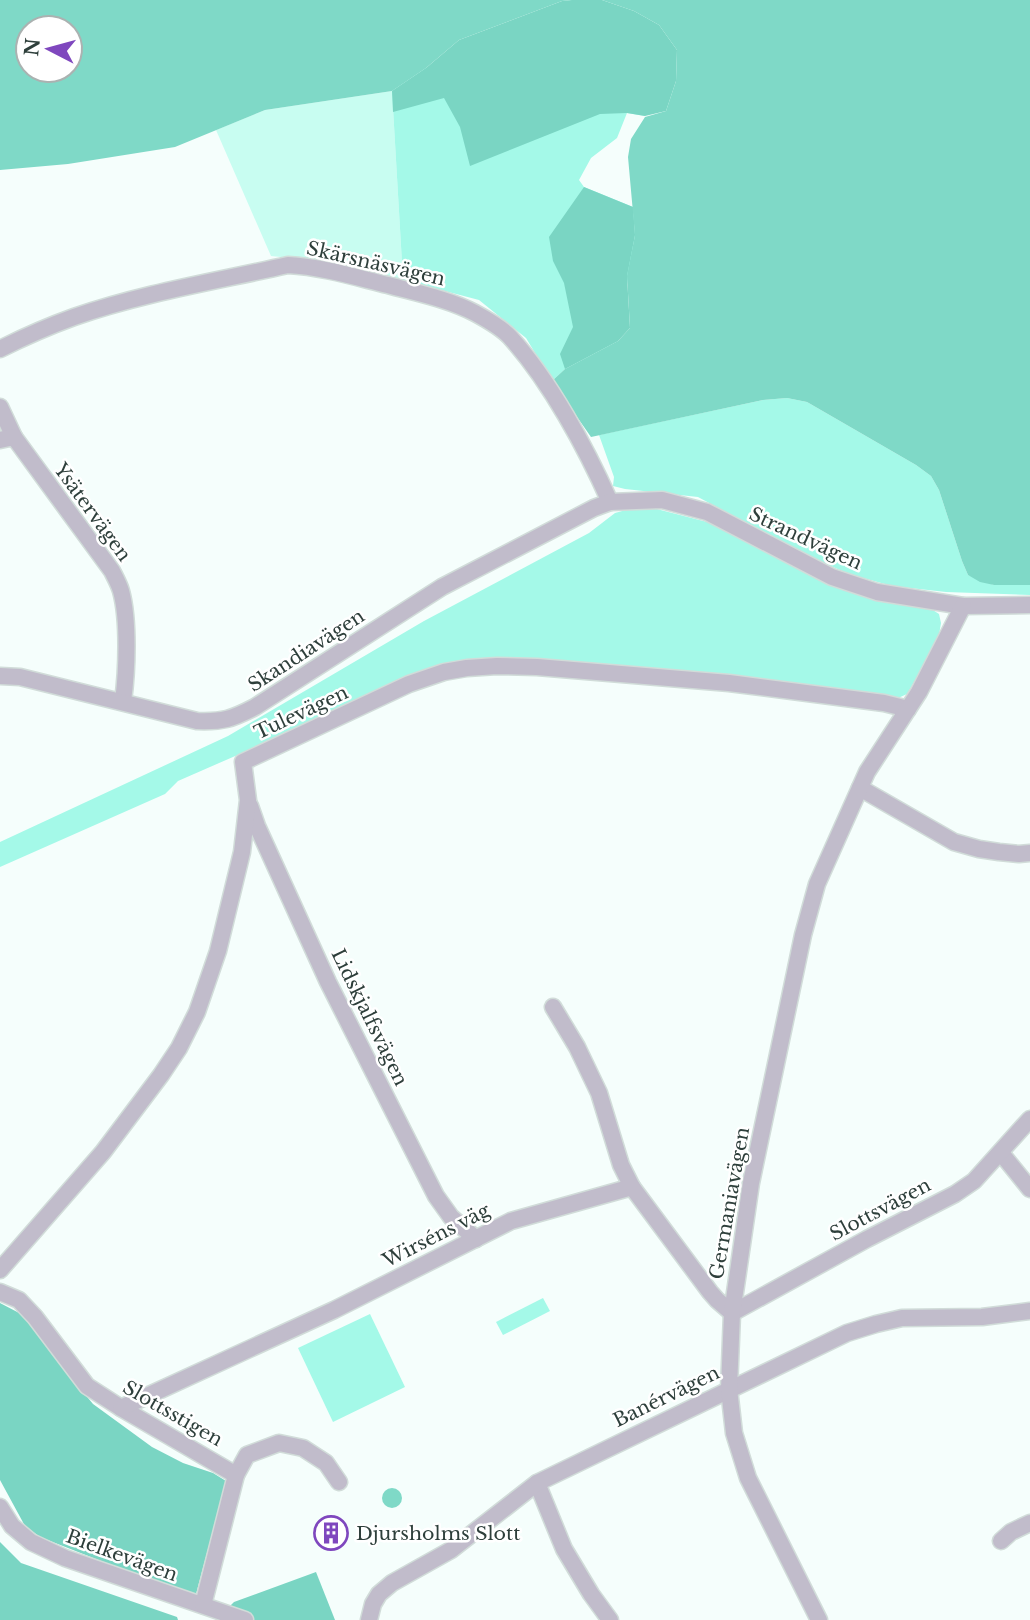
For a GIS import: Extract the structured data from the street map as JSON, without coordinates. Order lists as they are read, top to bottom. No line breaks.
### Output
{"streets":{"street":["Skärsnäsvägen","Ysätervägen","Strandvägen","Skandiavägen","Tulevägen","Lidskjalfsvägen","Germaniavägen","Slottsvägen","Wirséns väg","Banérvägen","Slottsstigen","Bielkevägen"]},"crossings":[["Skärsnäsvägen","Strandvägen"],["Skärsnäsvägen","Skandiavägen"],["Ysätervägen","Skandiavägen"],["Strandvägen","Skandiavägen"],["Strandvägen","Germaniavägen"],["Tulevägen","Lidskjalfsvägen"],["Tulevägen","Germaniavägen"],["Lidskjalfsvägen","Wirséns väg"],["Germaniavägen","Slottsvägen"],["Germaniavägen","Banérvägen"],["Wirséns väg","Slottsstigen"]],"places":{"building":["Djursholms Slott"]},"north":"left"}
